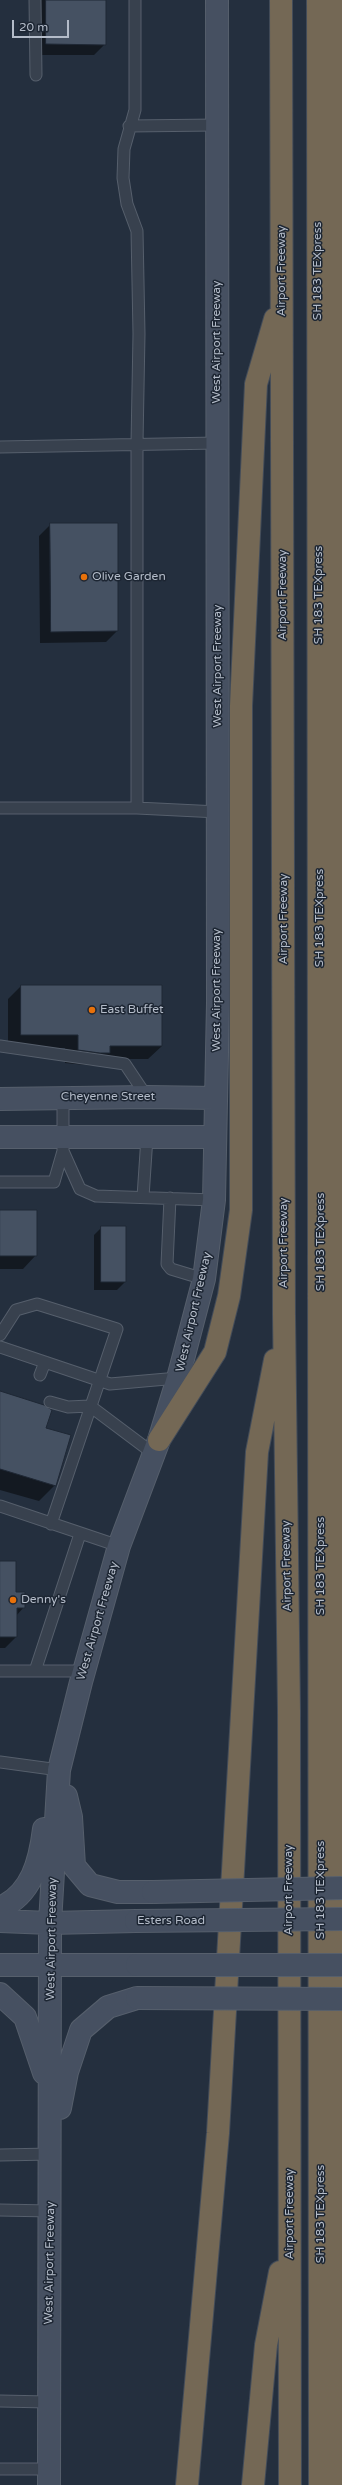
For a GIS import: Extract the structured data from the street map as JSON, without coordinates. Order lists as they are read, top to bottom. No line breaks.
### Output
{"streets":{"highway":["Airport Freeway","SH 183 TEXpress"],"main road":["West Airport Freeway","Cheyenne Street","Esters Road"]},"crossings":[["West Airport Freeway","Cheyenne Street"],["West Airport Freeway","Esters Road"]],"places":["Olive Garden","East Buffet","Denny's"],"scale_bar":"20 m"}
